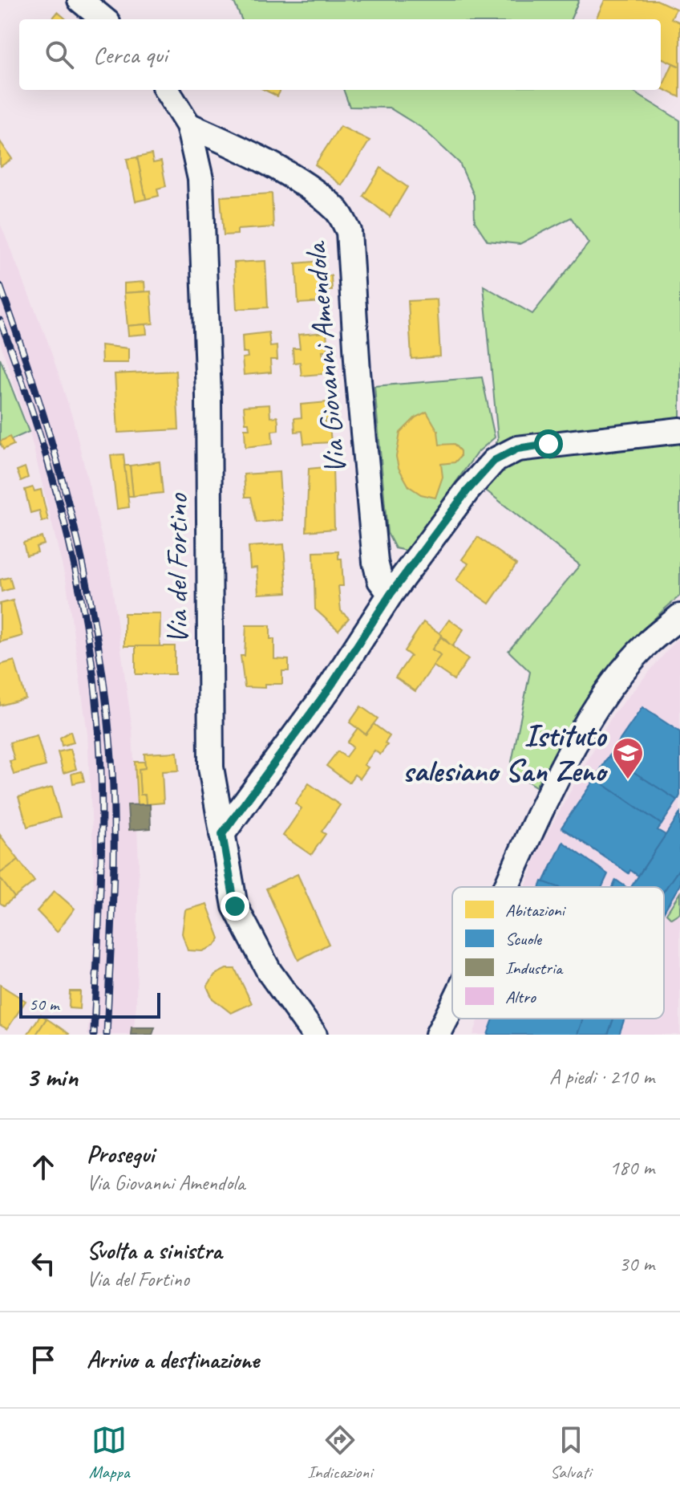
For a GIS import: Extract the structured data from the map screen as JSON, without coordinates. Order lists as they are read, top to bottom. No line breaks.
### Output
{"streets":{"street":["Via Giovanni Amendola","Via del Fortino"]},"crossings":[["Via Giovanni Amendola","Via del Fortino"]],"places":{"school or university":["Istituto salesiano San Zeno"]},"legend":["Abitazioni","Scuole","Industria","Altro"],"scale_bar":"50 m","page":{"search":"Cerca qui","scale":"50 m","heading":["3 min","A piedi · 210 m"],"list":[["Prosegui","Via Giovanni Amendola","180 m"],["Svolta a sinistra","Via del Fortino","30 m"],"Arrivo a destinazione"],"nav":["Mappa","Indicazioni","Salvati"]}}
